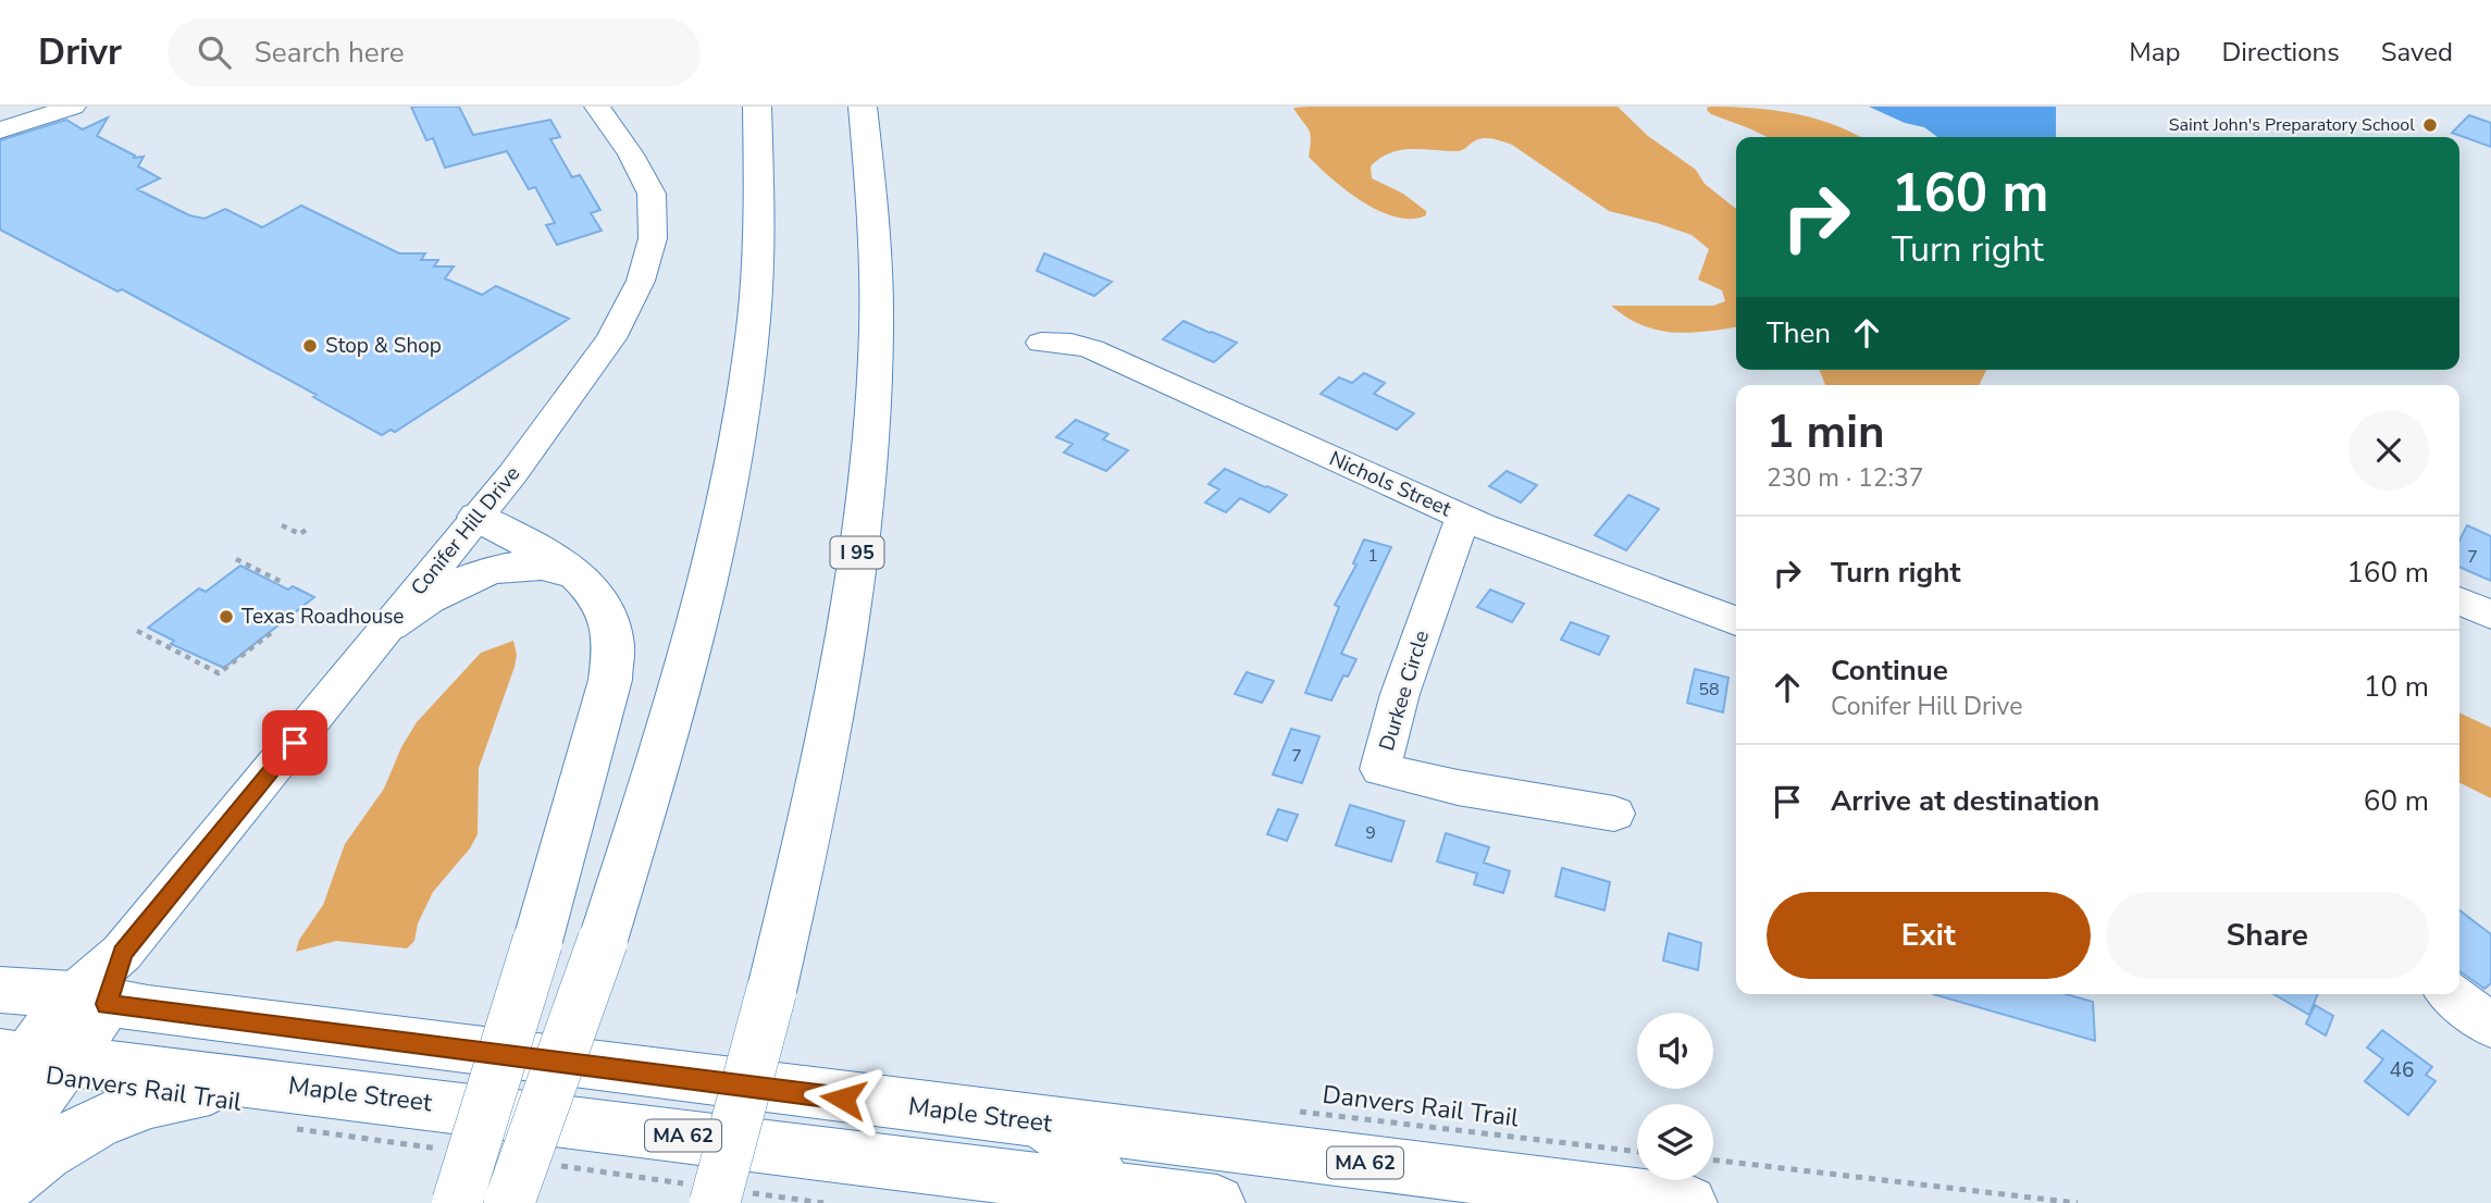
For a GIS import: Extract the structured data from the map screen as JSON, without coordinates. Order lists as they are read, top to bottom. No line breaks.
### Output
{"streets":{"main road":["I 95","Maple Street","MA 62"],"street":["Nichols Street","Conifer Hill Drive","Durkee Circle"],"path":["Danvers Rail Trail"]},"crossings":[["Nichols Street","Durkee Circle"],["Conifer Hill Drive","Maple Street"]],"places":["Saint John's Preparatory School","Stop & Shop","Texas Roadhouse"],"house_numbers":["1","7","58","7","9","46"],"page":{"header":"Drivr","search":"Search here","nav":["Map","Directions","Saved"],"turn":["160 m","Turn right"],"then":"Then","heading":["1 min","230 m · 12:37"],"list":[{"name":"Turn right","value":"160 m"},{"name":"Continue","note":"Conifer Hill Drive","value":"10 m"},{"name":"Arrive at destination","value":"60 m"}],"buttons":["Exit","Share"]}}
